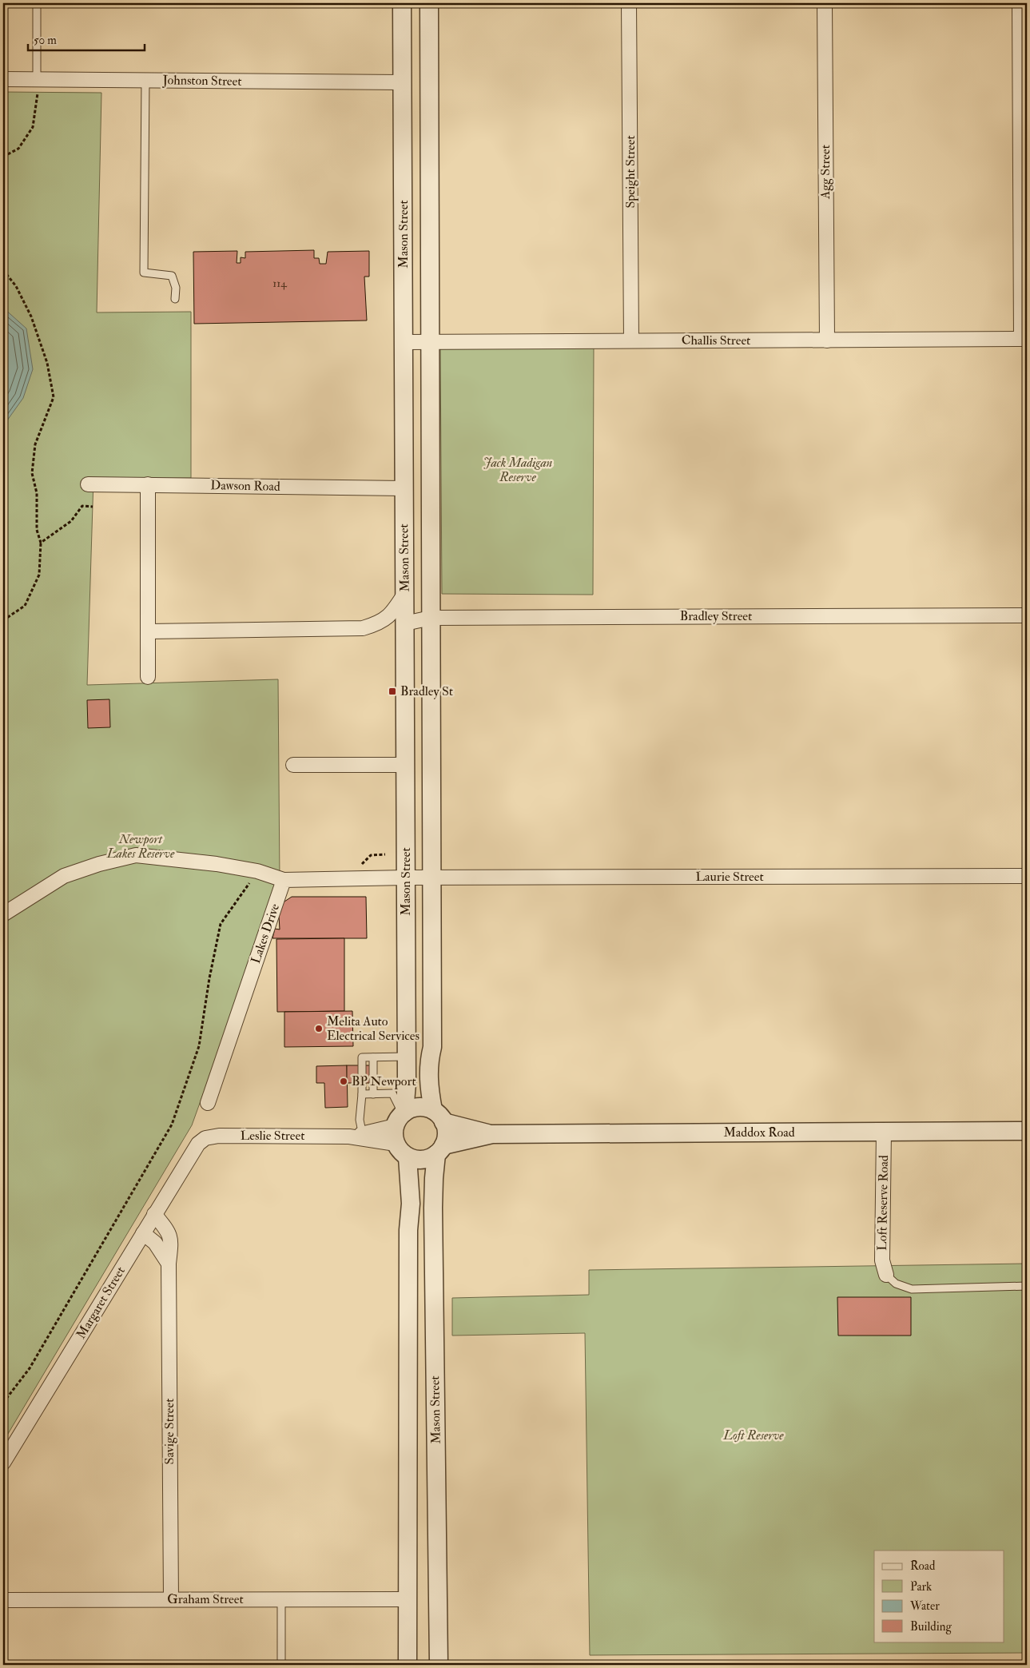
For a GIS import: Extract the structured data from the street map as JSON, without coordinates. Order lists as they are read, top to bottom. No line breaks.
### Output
{"streets":{"street":["Johnston Street","Speight Street","Agg Street","Mason Street","Challis Street","Dawson Road","Bradley Street","Laurie Street","Lakes Drive","Maddox Road","Leslie Street","Loft Reserve Road","Margaret Street","Savige Street","Graham Street"]},"crossings":[["Johnston Street","Mason Street"],["Speight Street","Challis Street"],["Agg Street","Challis Street"],["Mason Street","Challis Street"],["Mason Street","Dawson Road"],["Mason Street","Bradley Street"],["Mason Street","Laurie Street"],["Mason Street","Maddox Road"],["Mason Street","Leslie Street"],["Mason Street","Graham Street"],["Maddox Road","Leslie Street"],["Maddox Road","Loft Reserve Road"],["Leslie Street","Margaret Street"],["Margaret Street","Savige Street"],["Savige Street","Graham Street"]],"parks":["Jack Madigan Reserve","Newport Lakes Reserve","Loft Reserve"],"places":{"transit":["Bradley St"],"other":["Melita Auto Electrical Services","BP Newport"]},"house_numbers":["114"],"legend":["Road","Park","Water","Building"],"scale_bar":"50 m"}
